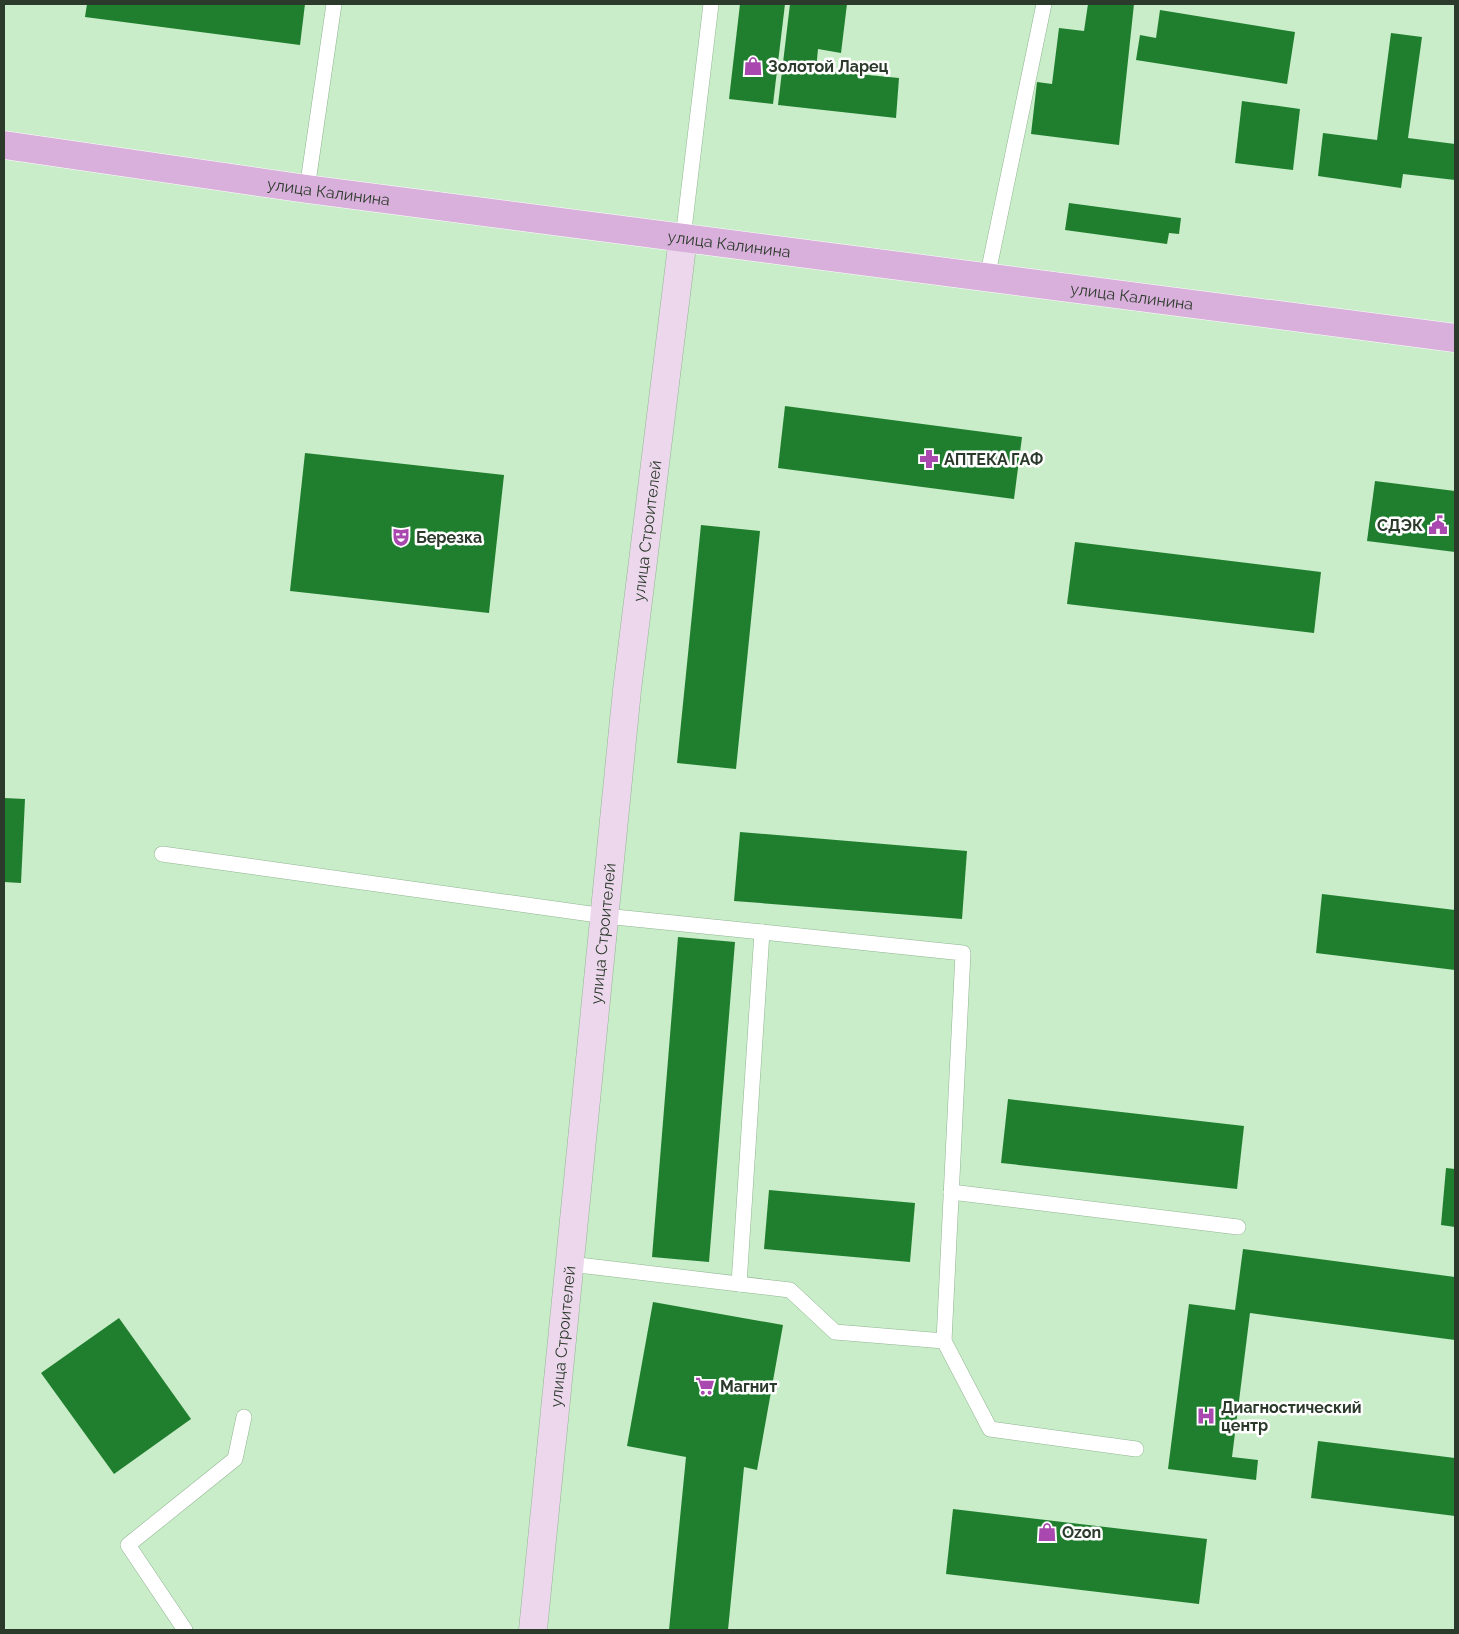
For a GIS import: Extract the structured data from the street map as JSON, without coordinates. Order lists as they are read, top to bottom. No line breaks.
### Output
{"streets":{"main road":["улица Калинина","улица Строителей"]},"crossings":[["улица Калинина","улица Строителей"]],"places":{"shop":["Золотой Ларец","Ozon"],"pharmacy":["АПТЕКА ГАФ"],"public building":["СДЭК"],"theatre":["Березка"],"supermarket":["Магнит"],"hospital":["Диагностический центр"]}}
